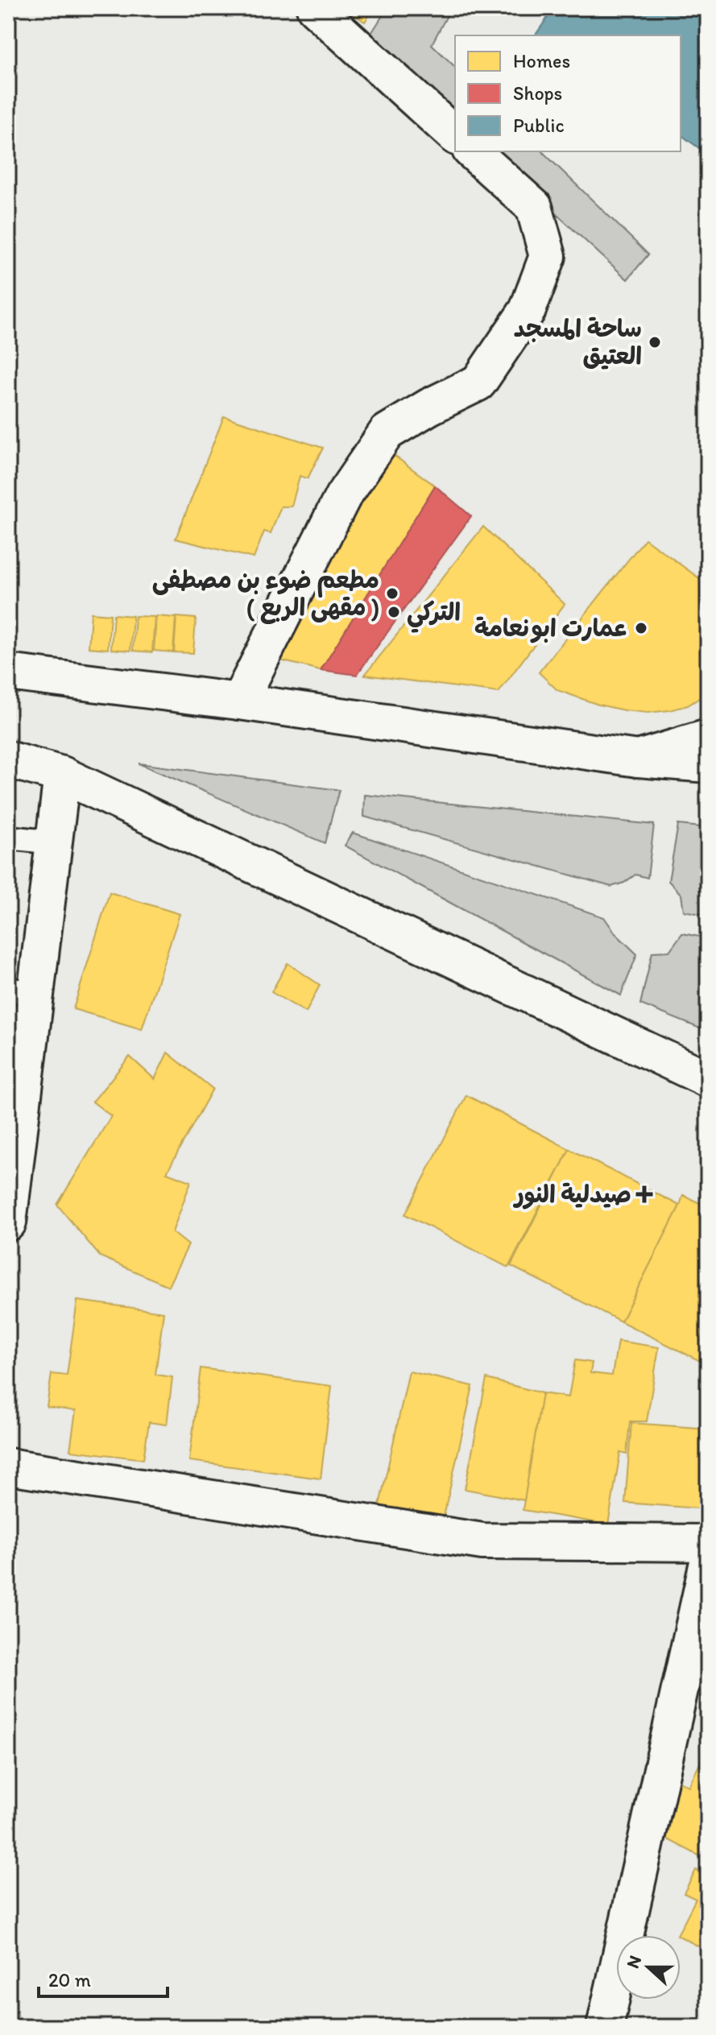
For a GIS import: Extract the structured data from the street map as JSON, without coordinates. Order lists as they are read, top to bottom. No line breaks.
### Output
{"places":{"other":["ساحة المسجد العتيق","مطعم ضوء بن مصطفى ( مقهى الربع )","التركي","عمارت ابونعامة"],"health":["صيدلية النور"]},"legend":["Homes","Shops","Public"],"scale_bar":"20 m","north":"left"}
